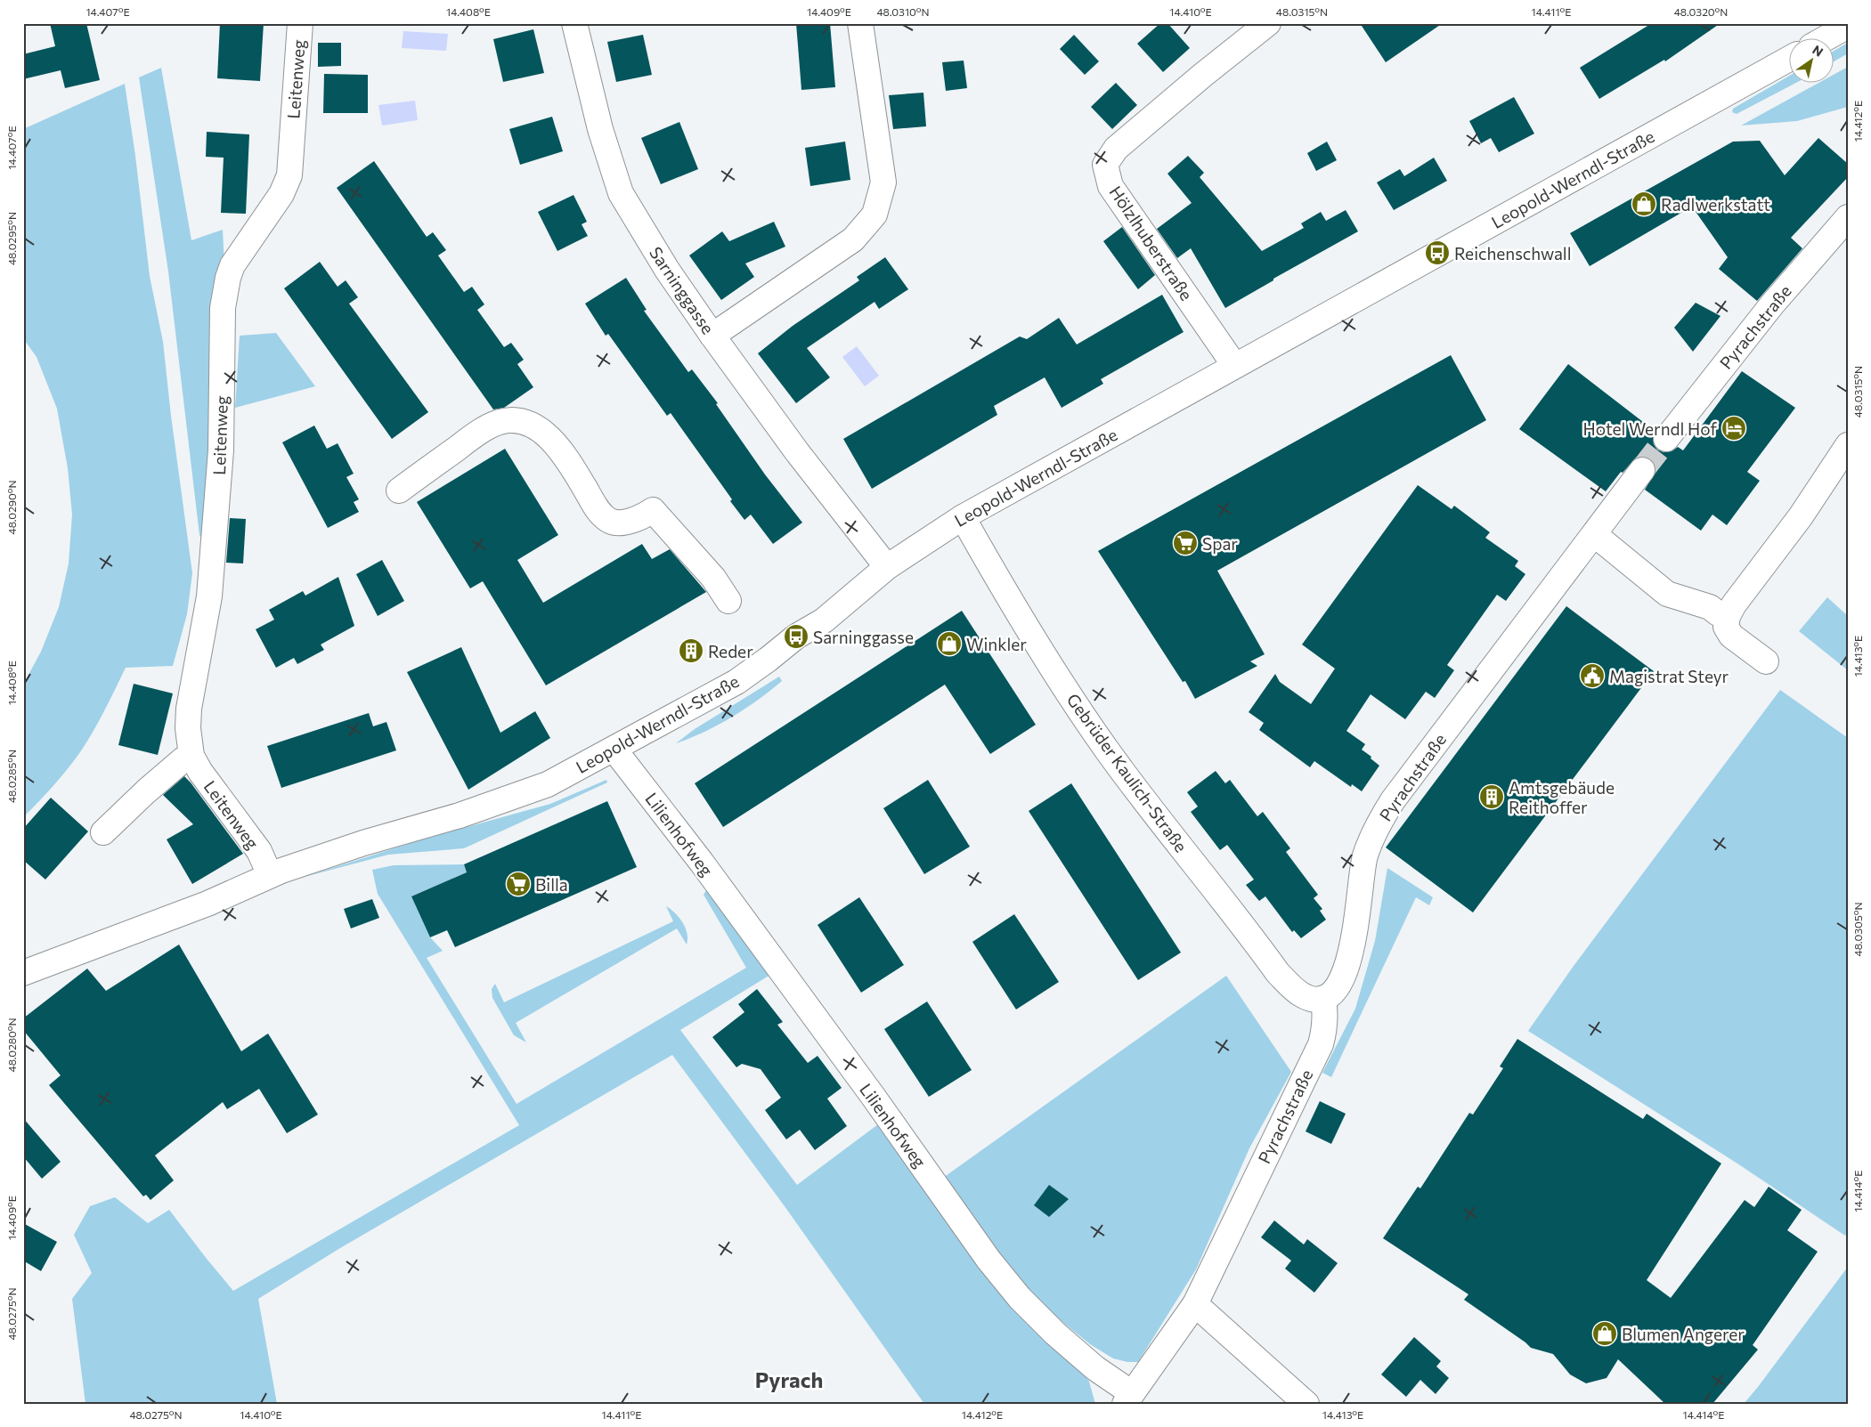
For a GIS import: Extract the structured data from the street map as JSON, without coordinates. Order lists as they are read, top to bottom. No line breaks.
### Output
{"streets":{"street":["Leitenweg","Leopold-Werndl-Straße","Hölzlhuberstraße","Sarninggasse","Pyrachstraße","Gebrüder Kaulich-Straße","Lilienhofweg"]},"crossings":[["Leitenweg","Leopold-Werndl-Straße"],["Leopold-Werndl-Straße","Hölzlhuberstraße"],["Leopold-Werndl-Straße","Sarninggasse"],["Leopold-Werndl-Straße","Gebrüder Kaulich-Straße"],["Leopold-Werndl-Straße","Lilienhofweg"],["Pyrachstraße","Gebrüder Kaulich-Straße"],["Pyrachstraße","Lilienhofweg"]],"districts":["Pyrach"],"places":{"shop":["Radlwerkstatt","Winkler","Blumen Angerer"],"bus stop":["Reichenschwall","Sarninggasse"],"hotel":["Hotel Werndl Hof"],"supermarket":["Spar","Billa"],"building":["Reder","Amtsgebäude Reithoffer"],"public building":["Magistrat Steyr"]},"north":"top right","coordinates":["14.407°E","14.408°E","14.409°E","48.0310°N","14.410°E","48.0315°N","14.411°E","48.0320°N","14.412°E","48.0295°N","48.0290°N","14.413°E","48.0285°N","48.0305°N","48.0280°N","14.414°E","48.0275°N"]}
